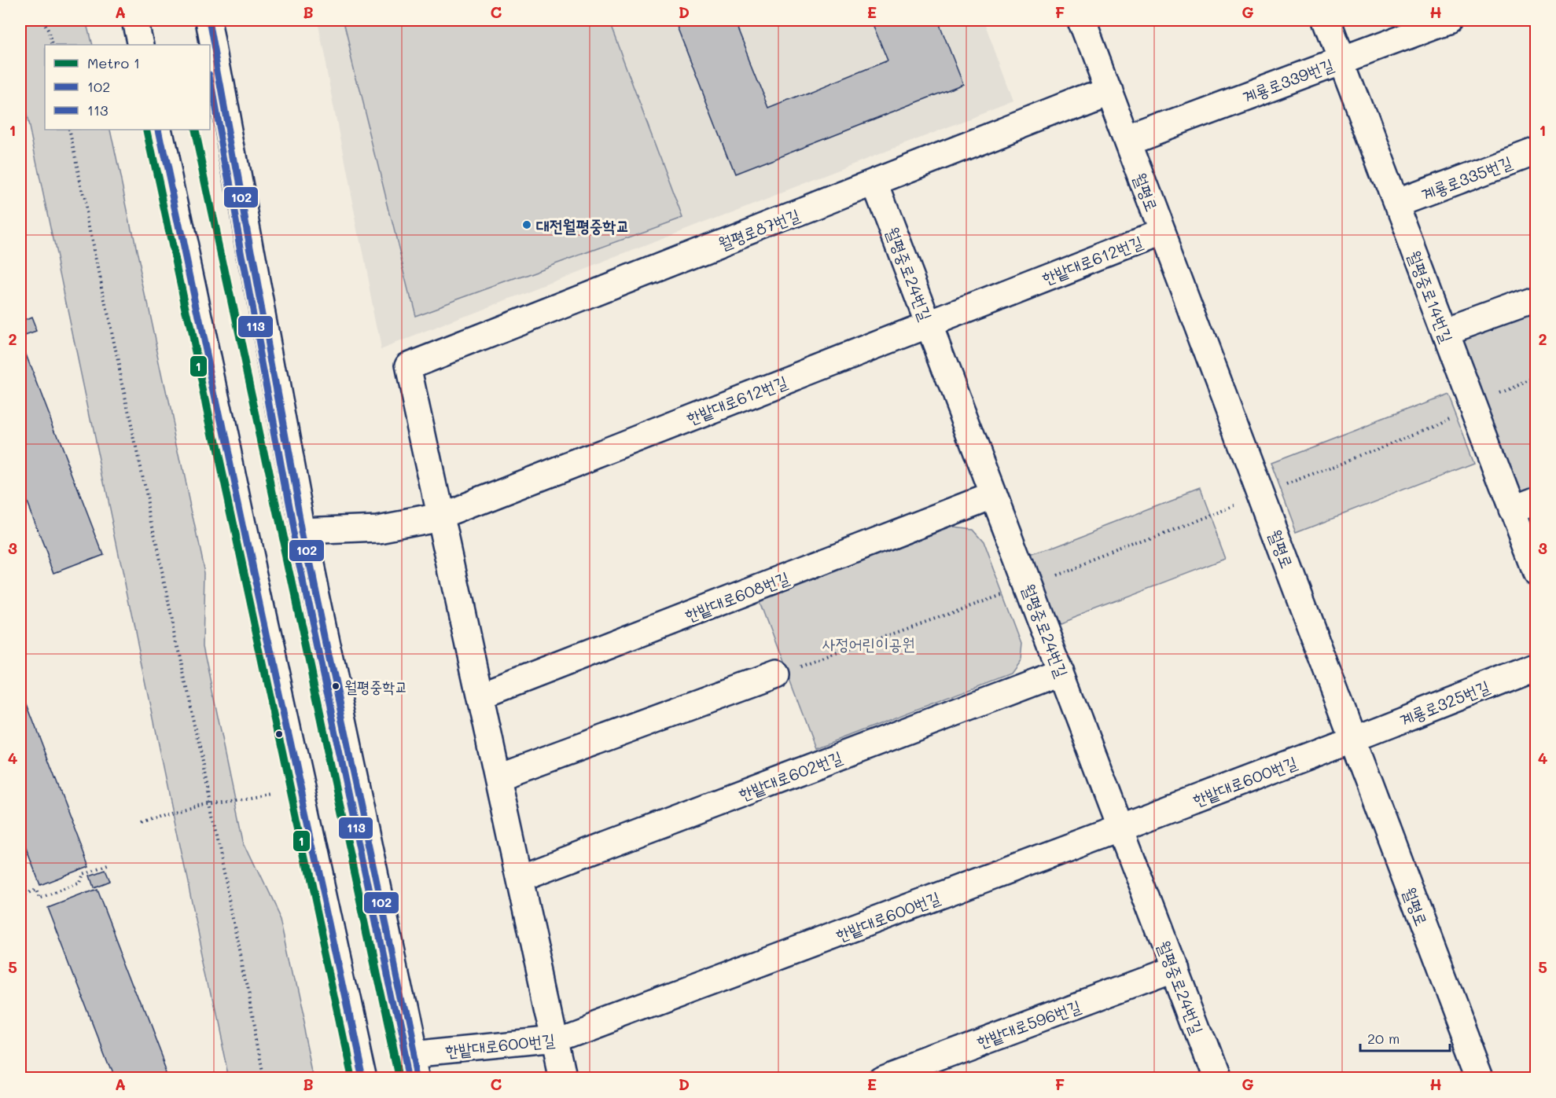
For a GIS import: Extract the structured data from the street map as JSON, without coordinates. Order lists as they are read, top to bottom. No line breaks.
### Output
{"streets":{"street":["계룡로339번길","계룡로335번길","월평로","월평로87번길","한밭대로612번길","월평중로24번길","월평중로14번길","한밭대로608번길","계룡로325번길","한밭대로602번길","한밭대로600번길","한밭대로596번길"]},"crossings":[["계룡로339번길","월평로"],["계룡로339번길","월평중로14번길"],["계룡로335번길","월평중로14번길"],["월평로","월평로87번길"],["월평로","한밭대로612번길"],["월평로","계룡로325번길"],["월평로","한밭대로600번길"],["월평로87번길","한밭대로612번길"],["월평로87번길","월평중로24번길"],["한밭대로612번길","월평중로24번길"],["월평중로24번길","한밭대로608번길"],["월평중로24번길","한밭대로602번길"],["월평중로24번길","한밭대로600번길"],["월평중로24번길","한밭대로596번길"],["계룡로325번길","한밭대로600번길"]],"parks":["사정어린이공원"],"places":["대전월평중학교","월평중학교"],"lines":["transit line 102","transit line 113","metro line 1"],"legend":["Metro 1","102","113"],"scale_bar":"20 m","grid":{"columns":["A","B","C","D","E","F","G","H"],"rows":["1","2","3","4","5"]}}
